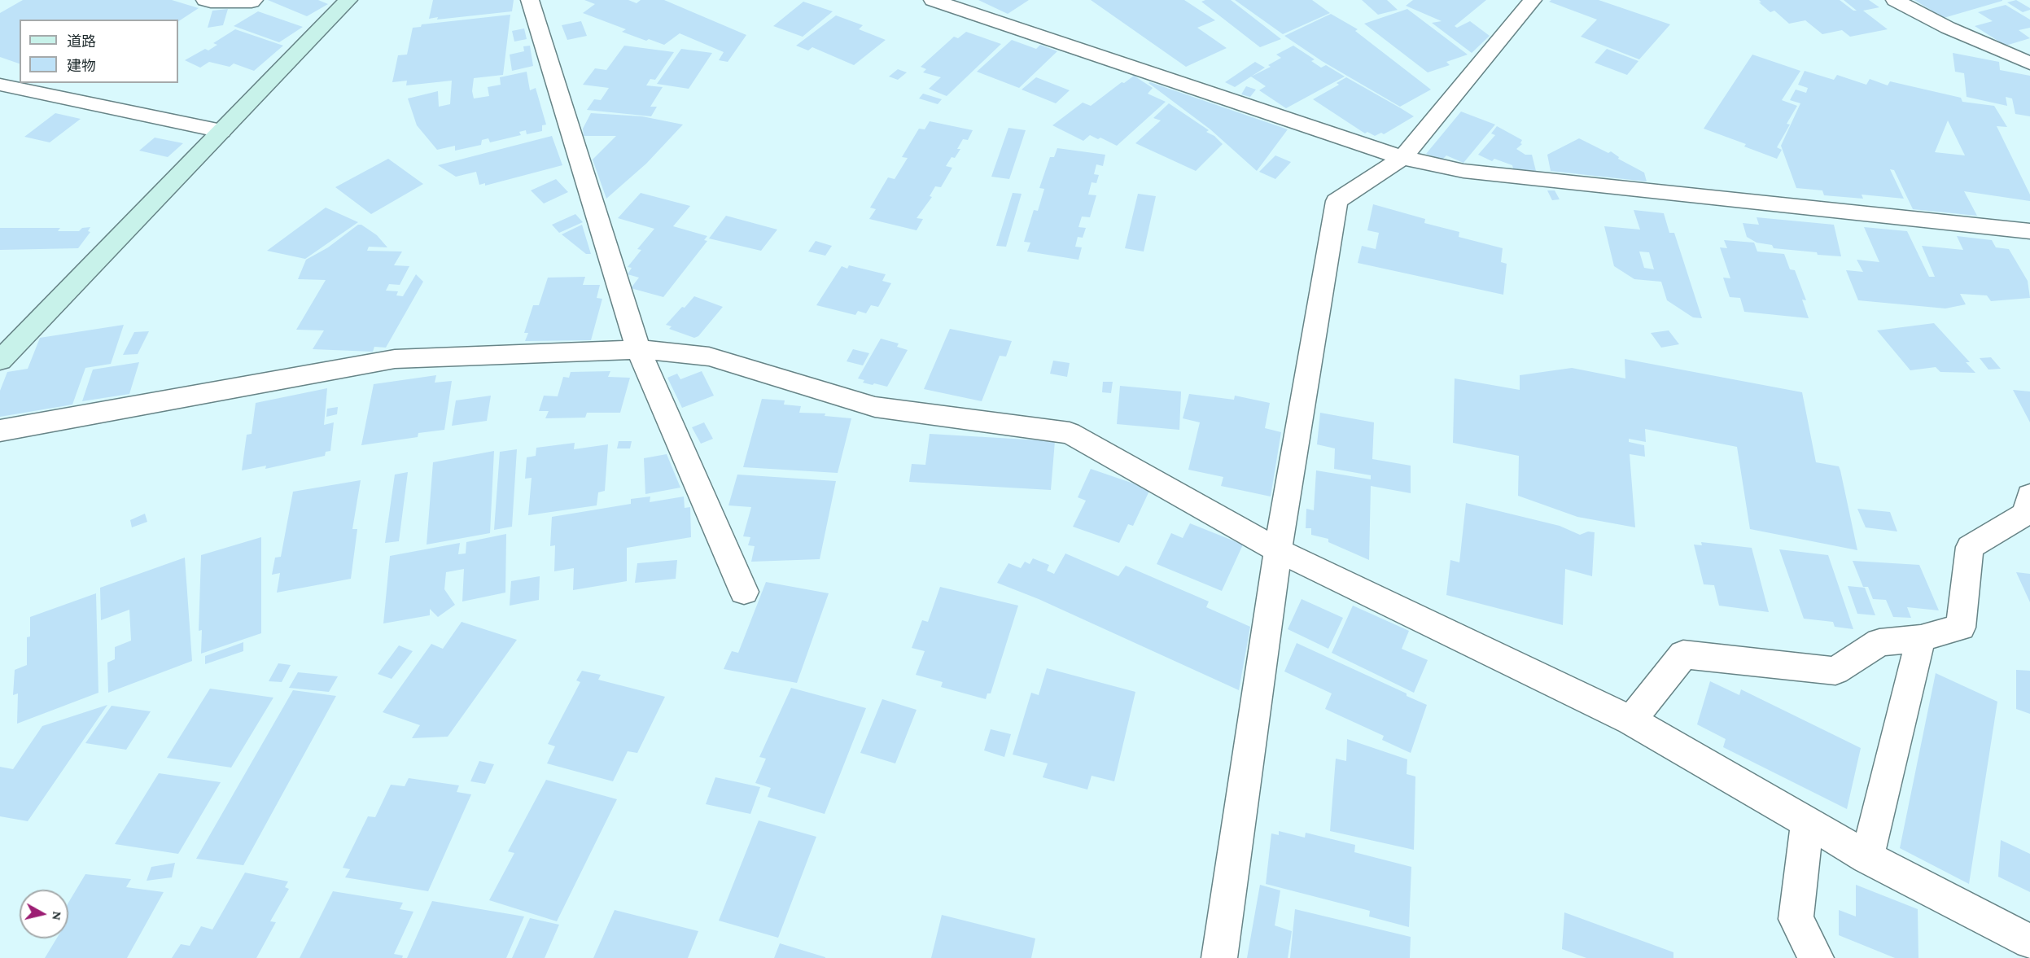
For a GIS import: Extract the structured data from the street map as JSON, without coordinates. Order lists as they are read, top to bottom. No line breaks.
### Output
{"legend":["道路","建物"],"north":"right"}
